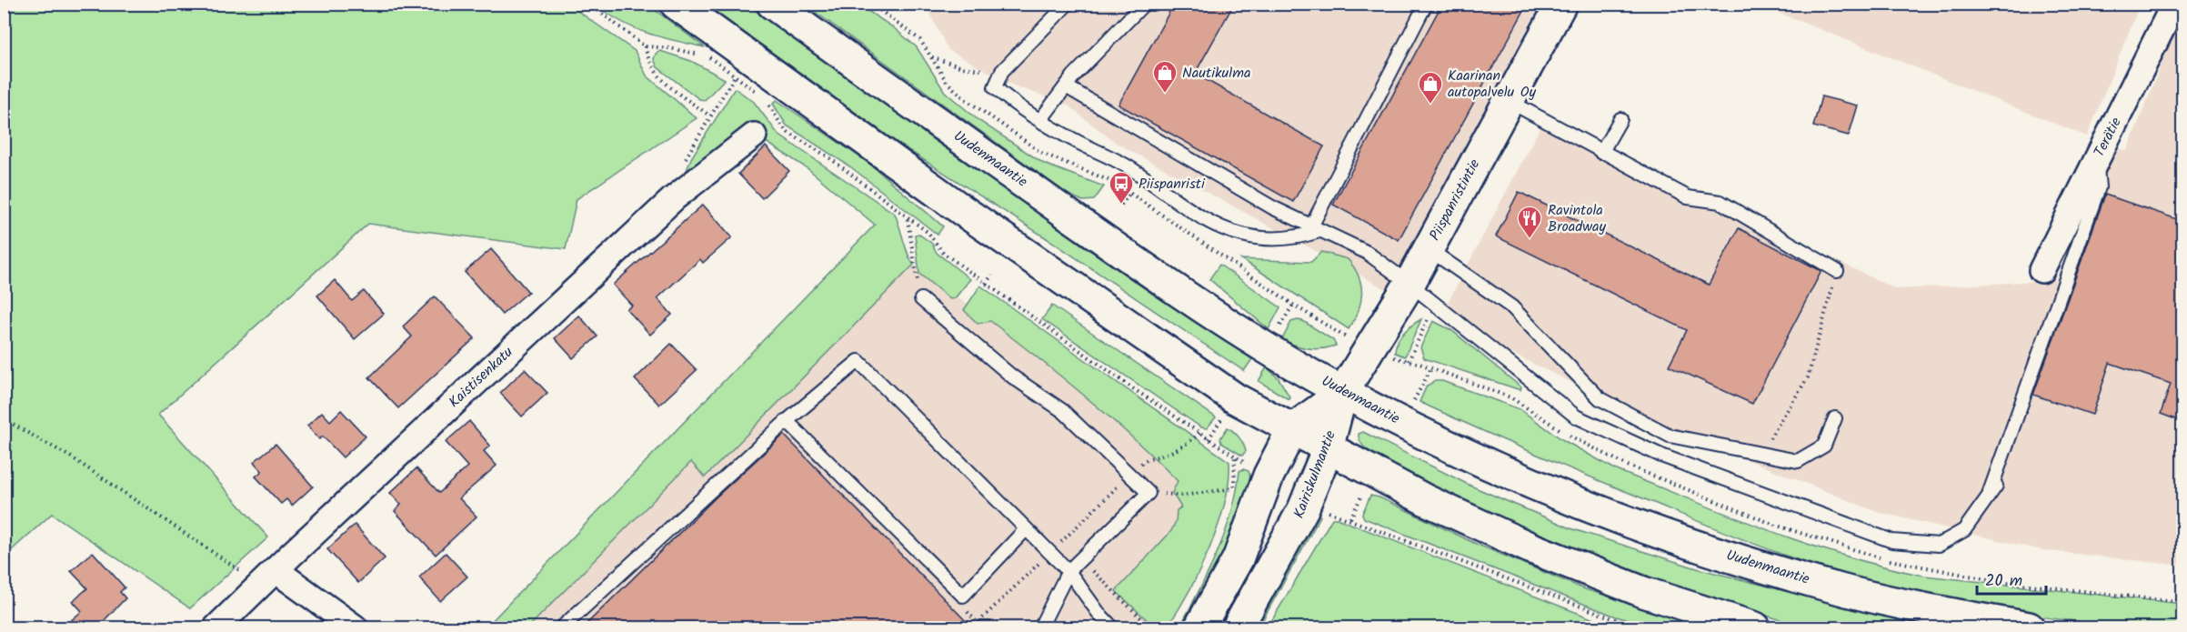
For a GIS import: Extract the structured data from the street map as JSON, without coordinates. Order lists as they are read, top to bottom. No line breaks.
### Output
{"streets":{"main road":["Uudenmaantie","Piispanristintie","Kairiskulmantie"],"street":["Terätie","Kaistisenkatu"]},"crossings":[["Uudenmaantie","Piispanristintie"],["Uudenmaantie","Kairiskulmantie"],["Piispanristintie","Kairiskulmantie"]],"places":{"shop":["Nautikulma","Kaarinan autopalvelu Oy"],"bus stop":["Piispanristi"],"restaurant":["Ravintola Broadway"]},"scale_bar":"20 m"}
